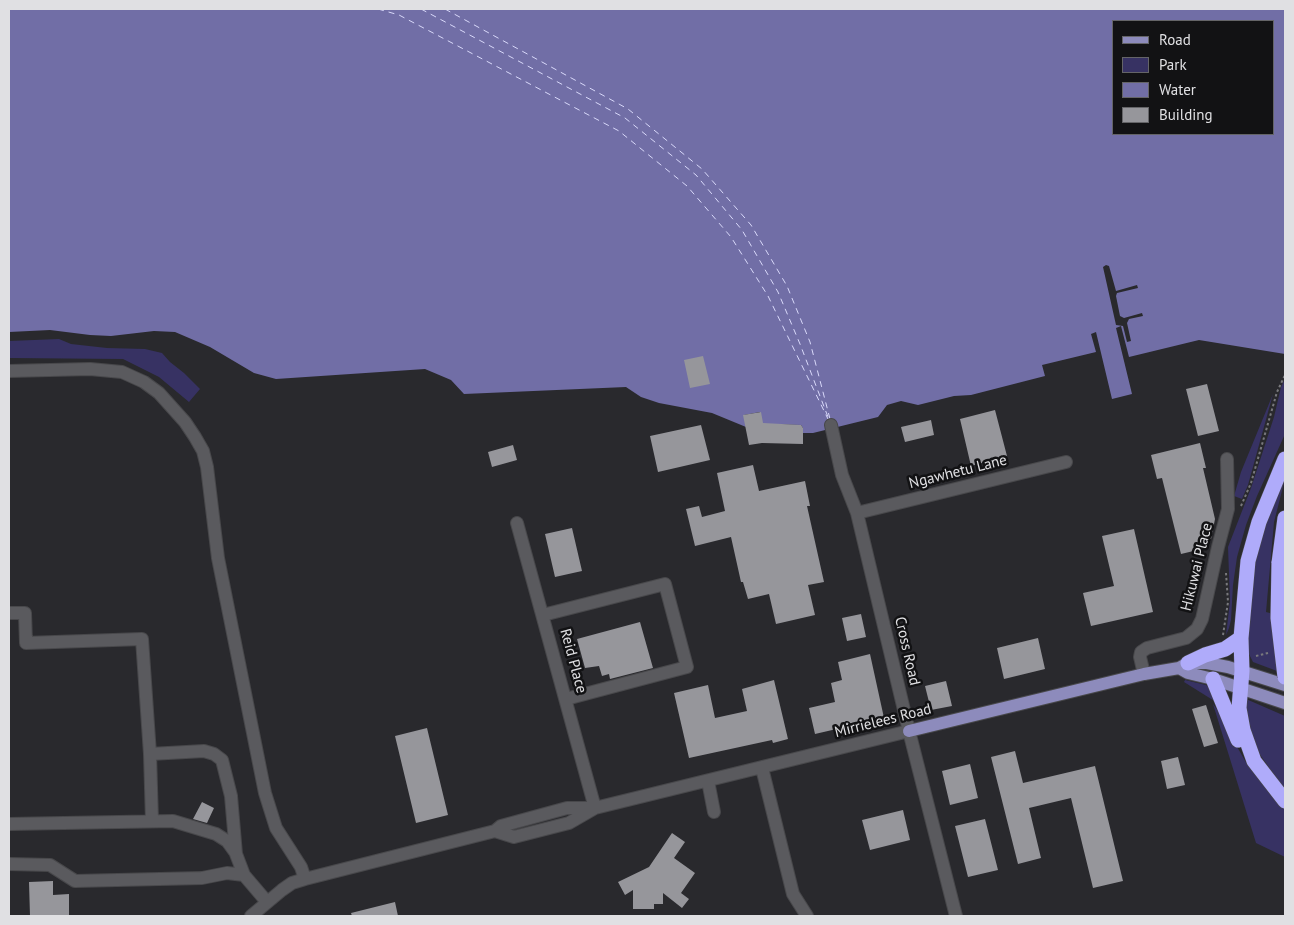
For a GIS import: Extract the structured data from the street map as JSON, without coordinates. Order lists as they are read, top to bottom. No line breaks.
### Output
{"streets":{"main road":["Mirrielees Road"],"street":["Ngawhetu Lane","Hikuwai Place","Cross Road","Reid Place"]},"crossings":[["Ngawhetu Lane","Cross Road"],["Hikuwai Place","Mirrielees Road"],["Cross Road","Mirrielees Road"],["Reid Place","Mirrielees Road"]],"legend":["Road","Park","Water","Building"]}
